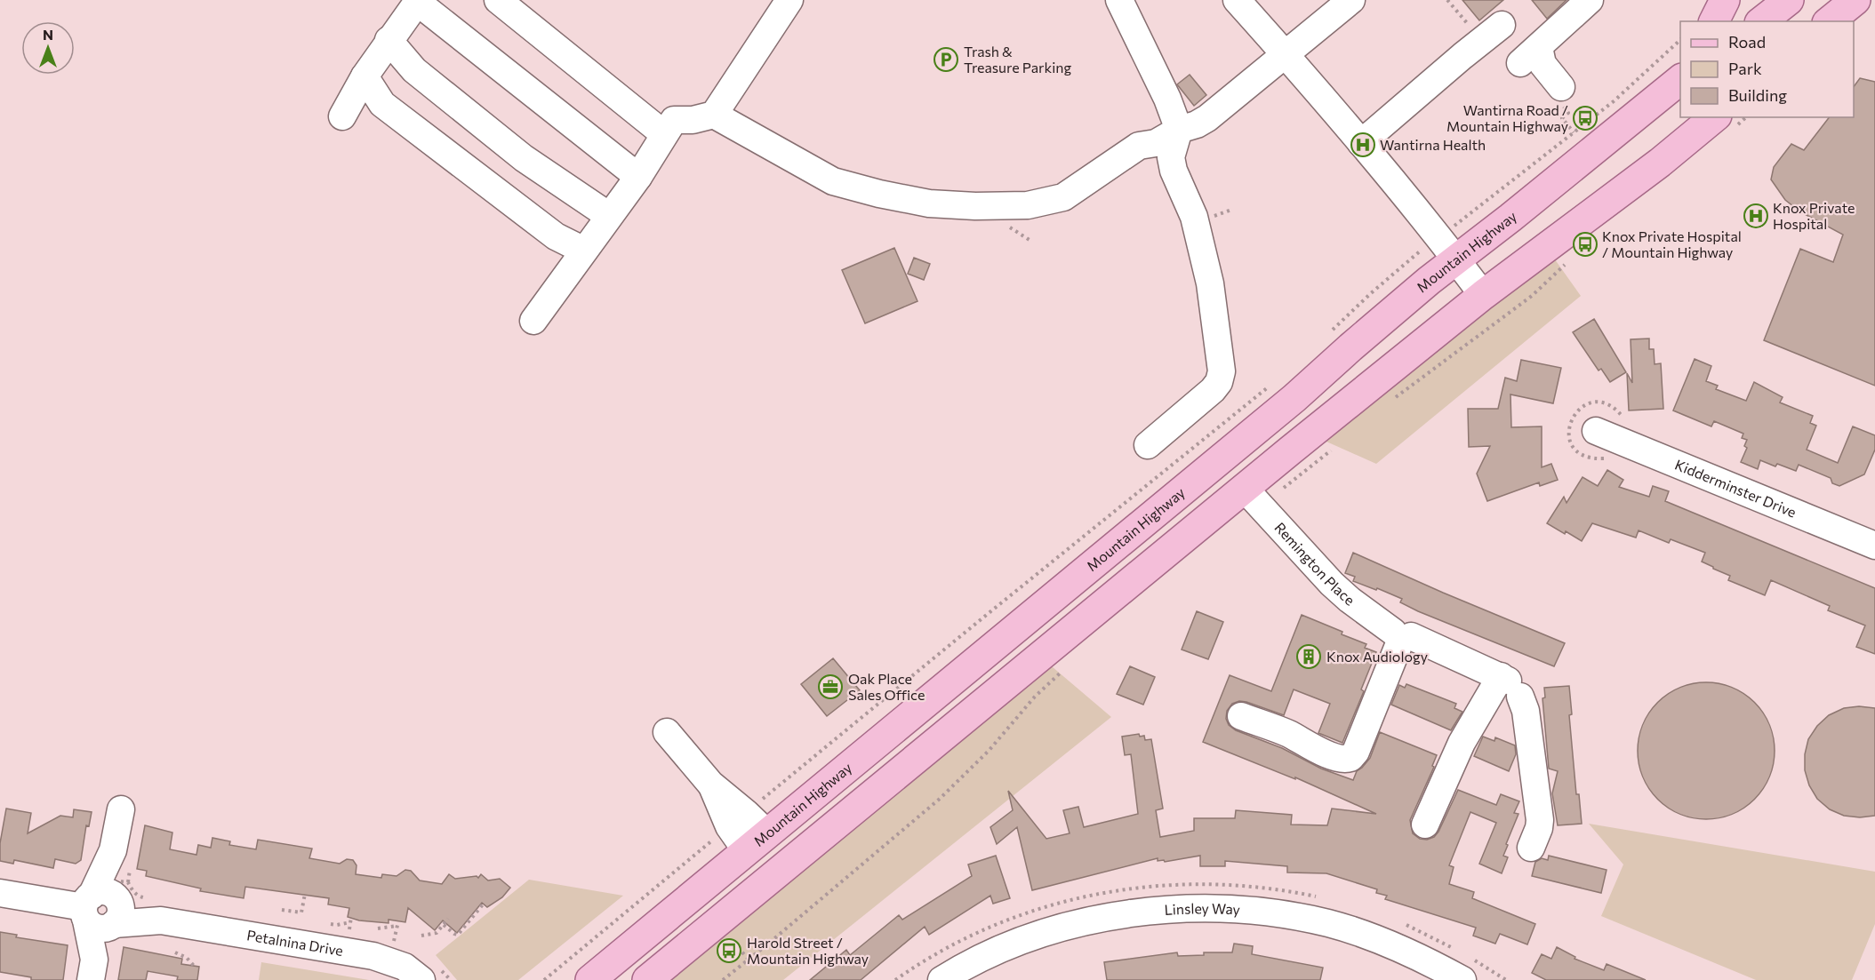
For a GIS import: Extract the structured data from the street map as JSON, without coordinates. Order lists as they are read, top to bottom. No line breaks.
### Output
{"streets":{"main road":["Mountain Highway"],"street":["Kidderminster Drive","Remington Place","Linsley Way","Petalnina Drive"]},"places":{"parking":["Trash & Treasure Parking"],"bus stop":["Wantirna Road / Mountain Highway","Knox Private Hospital / Mountain Highway","Harold Street / Mountain Highway"],"hospital":["Wantirna Health","Knox Private Hospital"],"building":["Knox Audiology"],"office":["Oak Place Sales Office"]},"legend":["Road","Park","Building"],"north":"top"}
